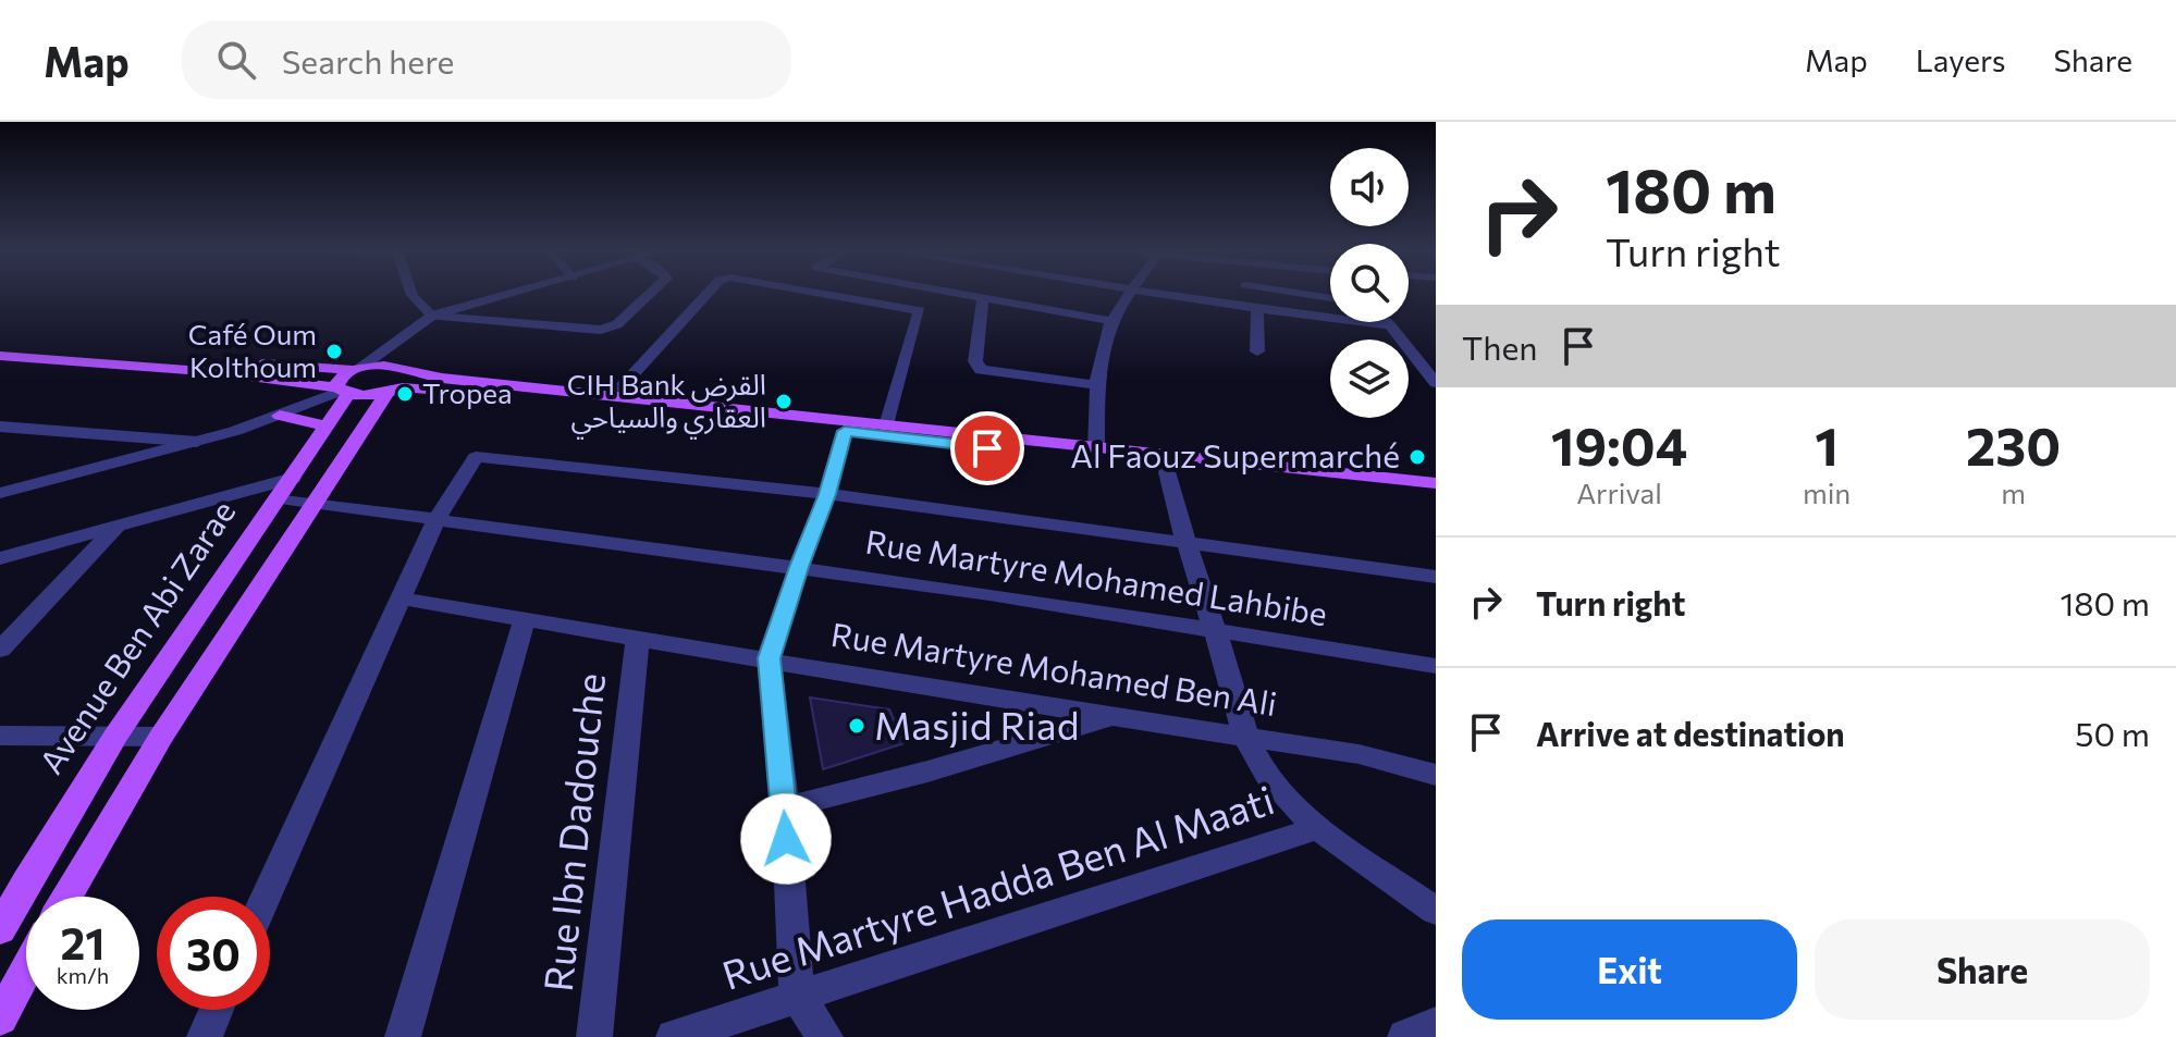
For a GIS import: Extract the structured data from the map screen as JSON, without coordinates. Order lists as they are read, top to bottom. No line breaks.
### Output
{"streets":{"main road":["Avenue Ben Abi Zarae"],"street":["Rue Martyre Mohamed Lahbibe","Rue Martyre Mohamed Ben Ali","Rue Ibn Dadouche","Rue Martyre Hadda Ben Al Maati"]},"crossings":[["Rue Martyre Mohamed Lahbibe","Avenue Ben Abi Zarae"],["Rue Martyre Mohamed Lahbibe","Rue Martyre Hadda Ben Al Maati"],["Rue Martyre Mohamed Ben Ali","Rue Ibn Dadouche"],["Rue Martyre Mohamed Ben Ali","Rue Martyre Hadda Ben Al Maati"]],"places":["Café Oum Kolthoum","Tropea","CIH Bank القرض العقاري والسياحي","Al Faouz Supermarché","Masjid Riad"],"page":{"header":"Map","search":"Search here","nav":["Map","Layers","Share"],"turn":["180 m","Turn right"],"then":"Then","eta":["19:04","Arrival","1","min","230","m"],"list":[{"name":"Turn right","value":"180 m"},{"name":"Arrive at destination","value":"50 m"}],"speed":"21 km/h","limit":"30","buttons":["Exit","Share"]}}
